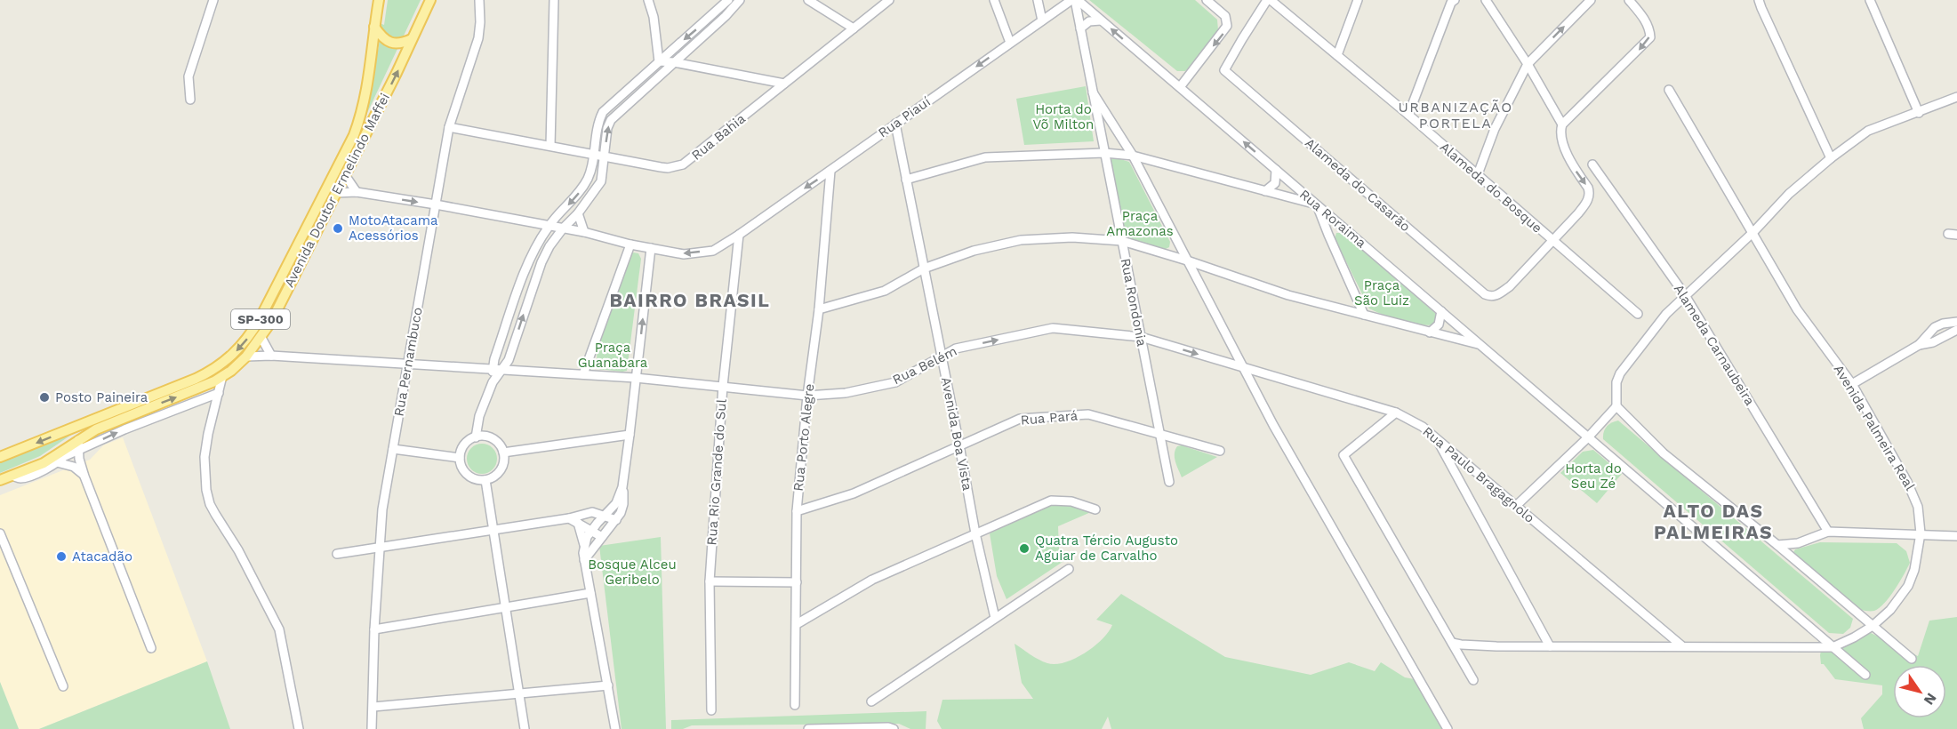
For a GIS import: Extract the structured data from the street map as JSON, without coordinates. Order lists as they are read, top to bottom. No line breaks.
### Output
{"streets":{"main road":["Avenida Doutor Ermelindo Maffei","SP-300"],"street":["Rua Piauí","Rua Bahia","Alameda do Casarão","Alameda do Bosque","Rua Roraima","Rua Rondonia","Alameda Carnaubeira","Rua Pernambuco","Rua Belém","Rua Pará","Avenida Palmeira Real","Avenida Boa Vista","Rua Porto Alegre","Rua Rio Grande do Sul","Rua Paulo Bragagnolo"]},"crossings":[["Rua Piauí","Avenida Doutor Ermelindo Maffei"],["Rua Piauí","Rua Roraima"],["Rua Piauí","Rua Rondonia"],["Rua Piauí","Rua Pernambuco"],["Rua Piauí","Avenida Boa Vista"],["Rua Piauí","Rua Porto Alegre"],["Rua Piauí","Rua Rio Grande do Sul"],["Rua Bahia","Rua Pernambuco"],["Alameda do Casarão","Alameda do Bosque"],["Avenida Doutor Ermelindo Maffei","Rua Belém"],["Rua Roraima","Rua Rondonia"],["Rua Roraima","Avenida Palmeira Real"],["Rua Rondonia","Rua Belém"],["Rua Rondonia","Rua Pará"],["Rua Pernambuco","Rua Belém"],["Rua Belém","Avenida Boa Vista"],["Rua Belém","Rua Porto Alegre"],["Rua Belém","Rua Rio Grande do Sul"],["Rua Belém","Rua Paulo Bragagnolo"],["Rua Pará","Avenida Boa Vista"],["Rua Pará","Rua Porto Alegre"],["Avenida Palmeira Real","Rua Paulo Bragagnolo"]],"districts":["URBANIZAÇÃO PORTELA","BAIRRO BRASIL","ALTO DAS PALMEIRAS"],"parks":["Horta do Võ Milton","Praça Amazonas","Praça São Luiz","Praça Guanabara","Horta do Seu Zé","Bosque Alceu Geribelo"],"places":["MotoAtacama Acessórios","Posto Paineira","Quatra Tércio Augusto Aguiar de Carvalho","Atacadão"],"north":"bottom right"}
